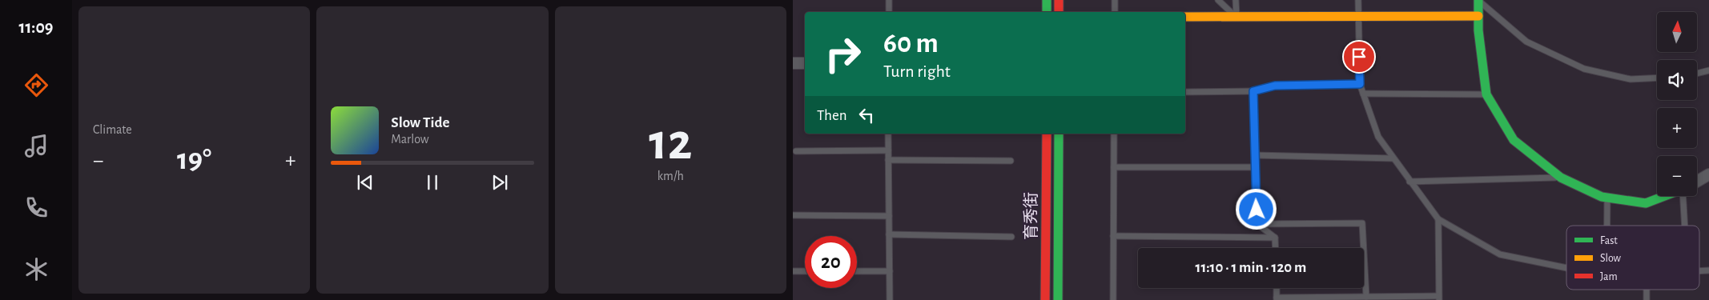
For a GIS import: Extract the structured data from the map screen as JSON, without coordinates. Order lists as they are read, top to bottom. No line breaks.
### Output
{"streets":{"street":["育秀街"]},"legend":["Fast","Slow","Jam"],"north":"top","page":{"tabs":"11:09","tile":["Climate",["12","km/h"]],"map_buttons":["+","−"],"turn":["60 m","Turn right"],"then":"Then","song":["Slow Tide","Marlow"],"heat":["−","19°","+"],"limit":"20","trip":"11:10 · 1 min · 120 m"}}
